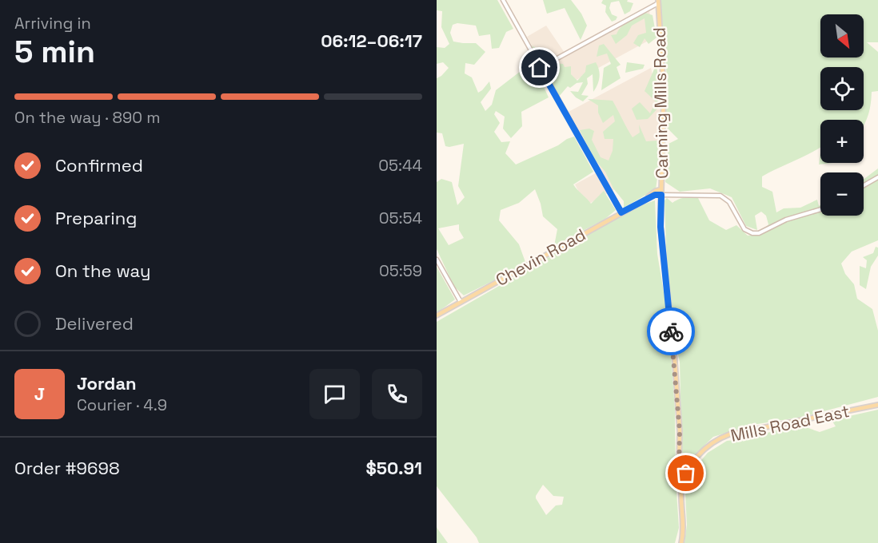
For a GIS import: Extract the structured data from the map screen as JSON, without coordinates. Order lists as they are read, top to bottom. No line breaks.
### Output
{"streets":{"main road":["Canning Mills Road","Chevin Road","Mills Road East"]},"crossings":[["Canning Mills Road","Chevin Road"],["Canning Mills Road","Mills Road East"]],"north":"bottom right","page":{"heading":["5 min","Arriving in","06:12–06:17"],"panel":["Jordan","Courier · 4.9","Order #9698","$50.91"],"map_buttons":["+","−"],"bar":"On the way · 890 m","list":[["Confirmed","05:44"],["Preparing","05:54"],["On the way","05:59"],"Delivered"],"round":"J"}}
